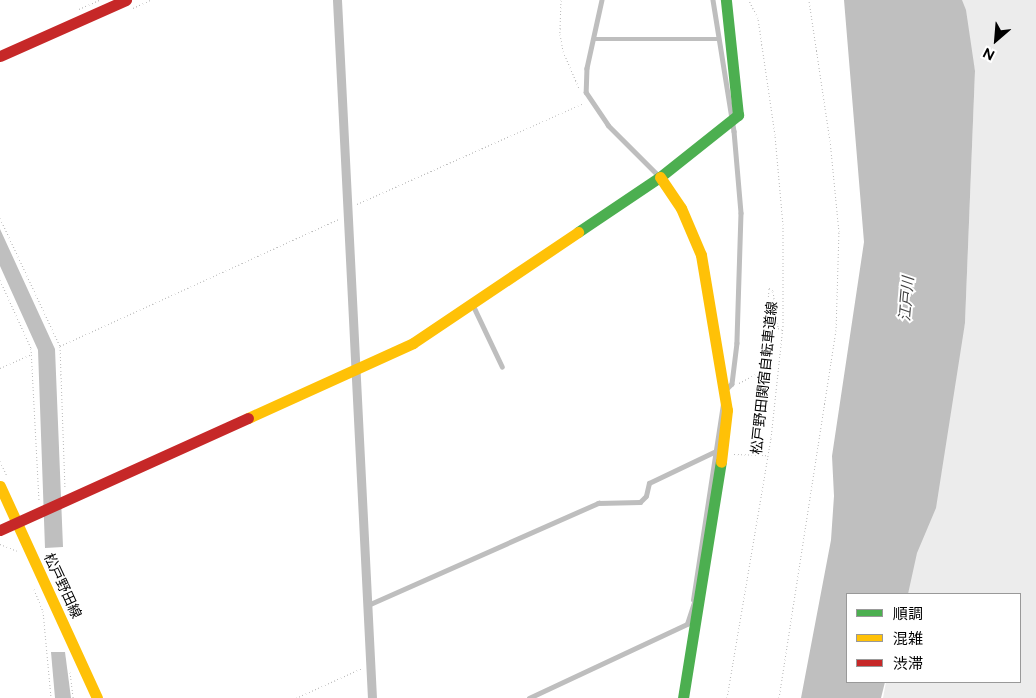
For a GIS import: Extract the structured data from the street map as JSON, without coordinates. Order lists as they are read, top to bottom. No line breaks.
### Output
{"streets":{"street":["松戸野田線"],"path":["松戸野田関宿自転車道線"]},"water":["江戸川"],"legend":["順調","混雑","渋滞"],"north":"bottom left"}
